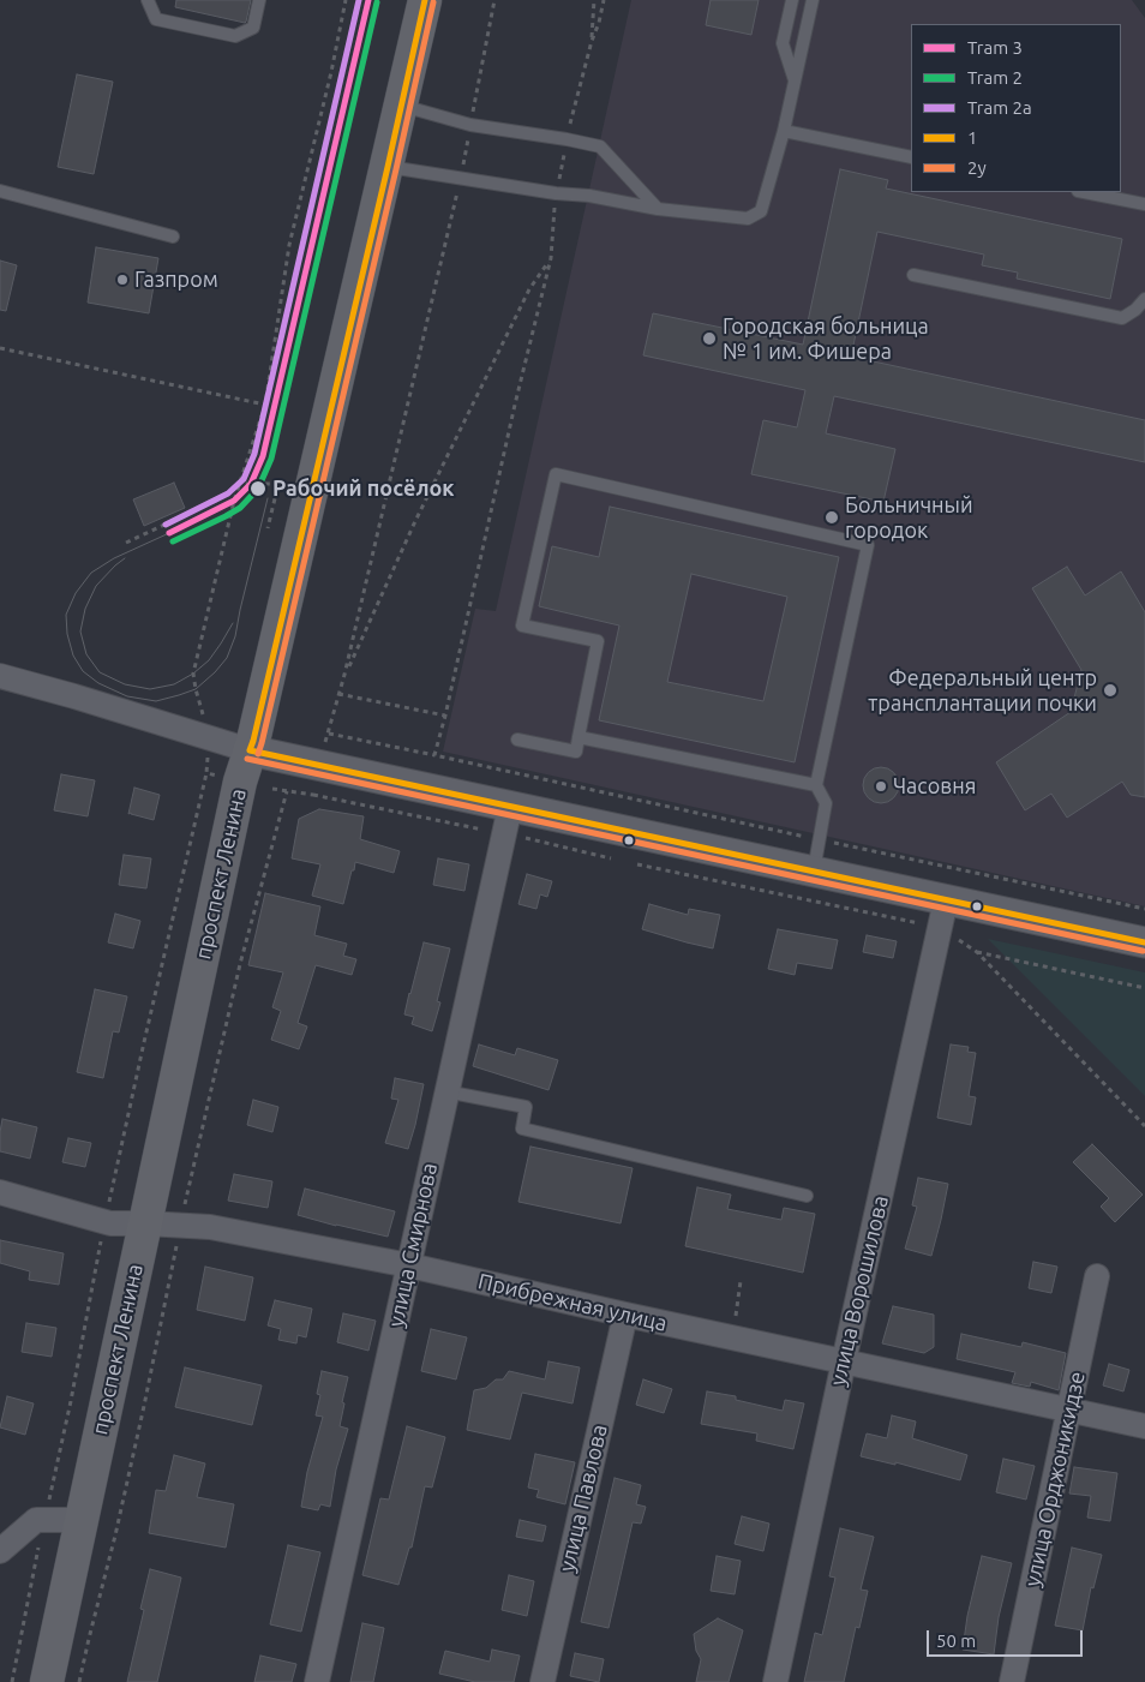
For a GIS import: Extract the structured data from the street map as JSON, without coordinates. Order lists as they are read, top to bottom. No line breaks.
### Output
{"streets":{"main road":["проспект Ленина"],"street":["улица Смирнова","улица Ворошилова","Прибрежная улица","улица Орджоникидзе","улица Павлова"]},"crossings":[["проспект Ленина","Прибрежная улица"],["улица Смирнова","Прибрежная улица"],["улица Ворошилова","Прибрежная улица"],["Прибрежная улица","улица Орджоникидзе"],["Прибрежная улица","улица Павлова"]],"places":["Газпром","Городская больница № 1 им. Фишера","Рабочий посёлок","Больничный городок","Федеральный центр трансплантации почки","Часовня"],"lines":["tram line 3","tram line 2а","transit line 1","tram line 2","transit line 2у"],"legend":["Tram 3","Tram 2","Tram 2а","1","2у"],"scale_bar":"50 m"}
